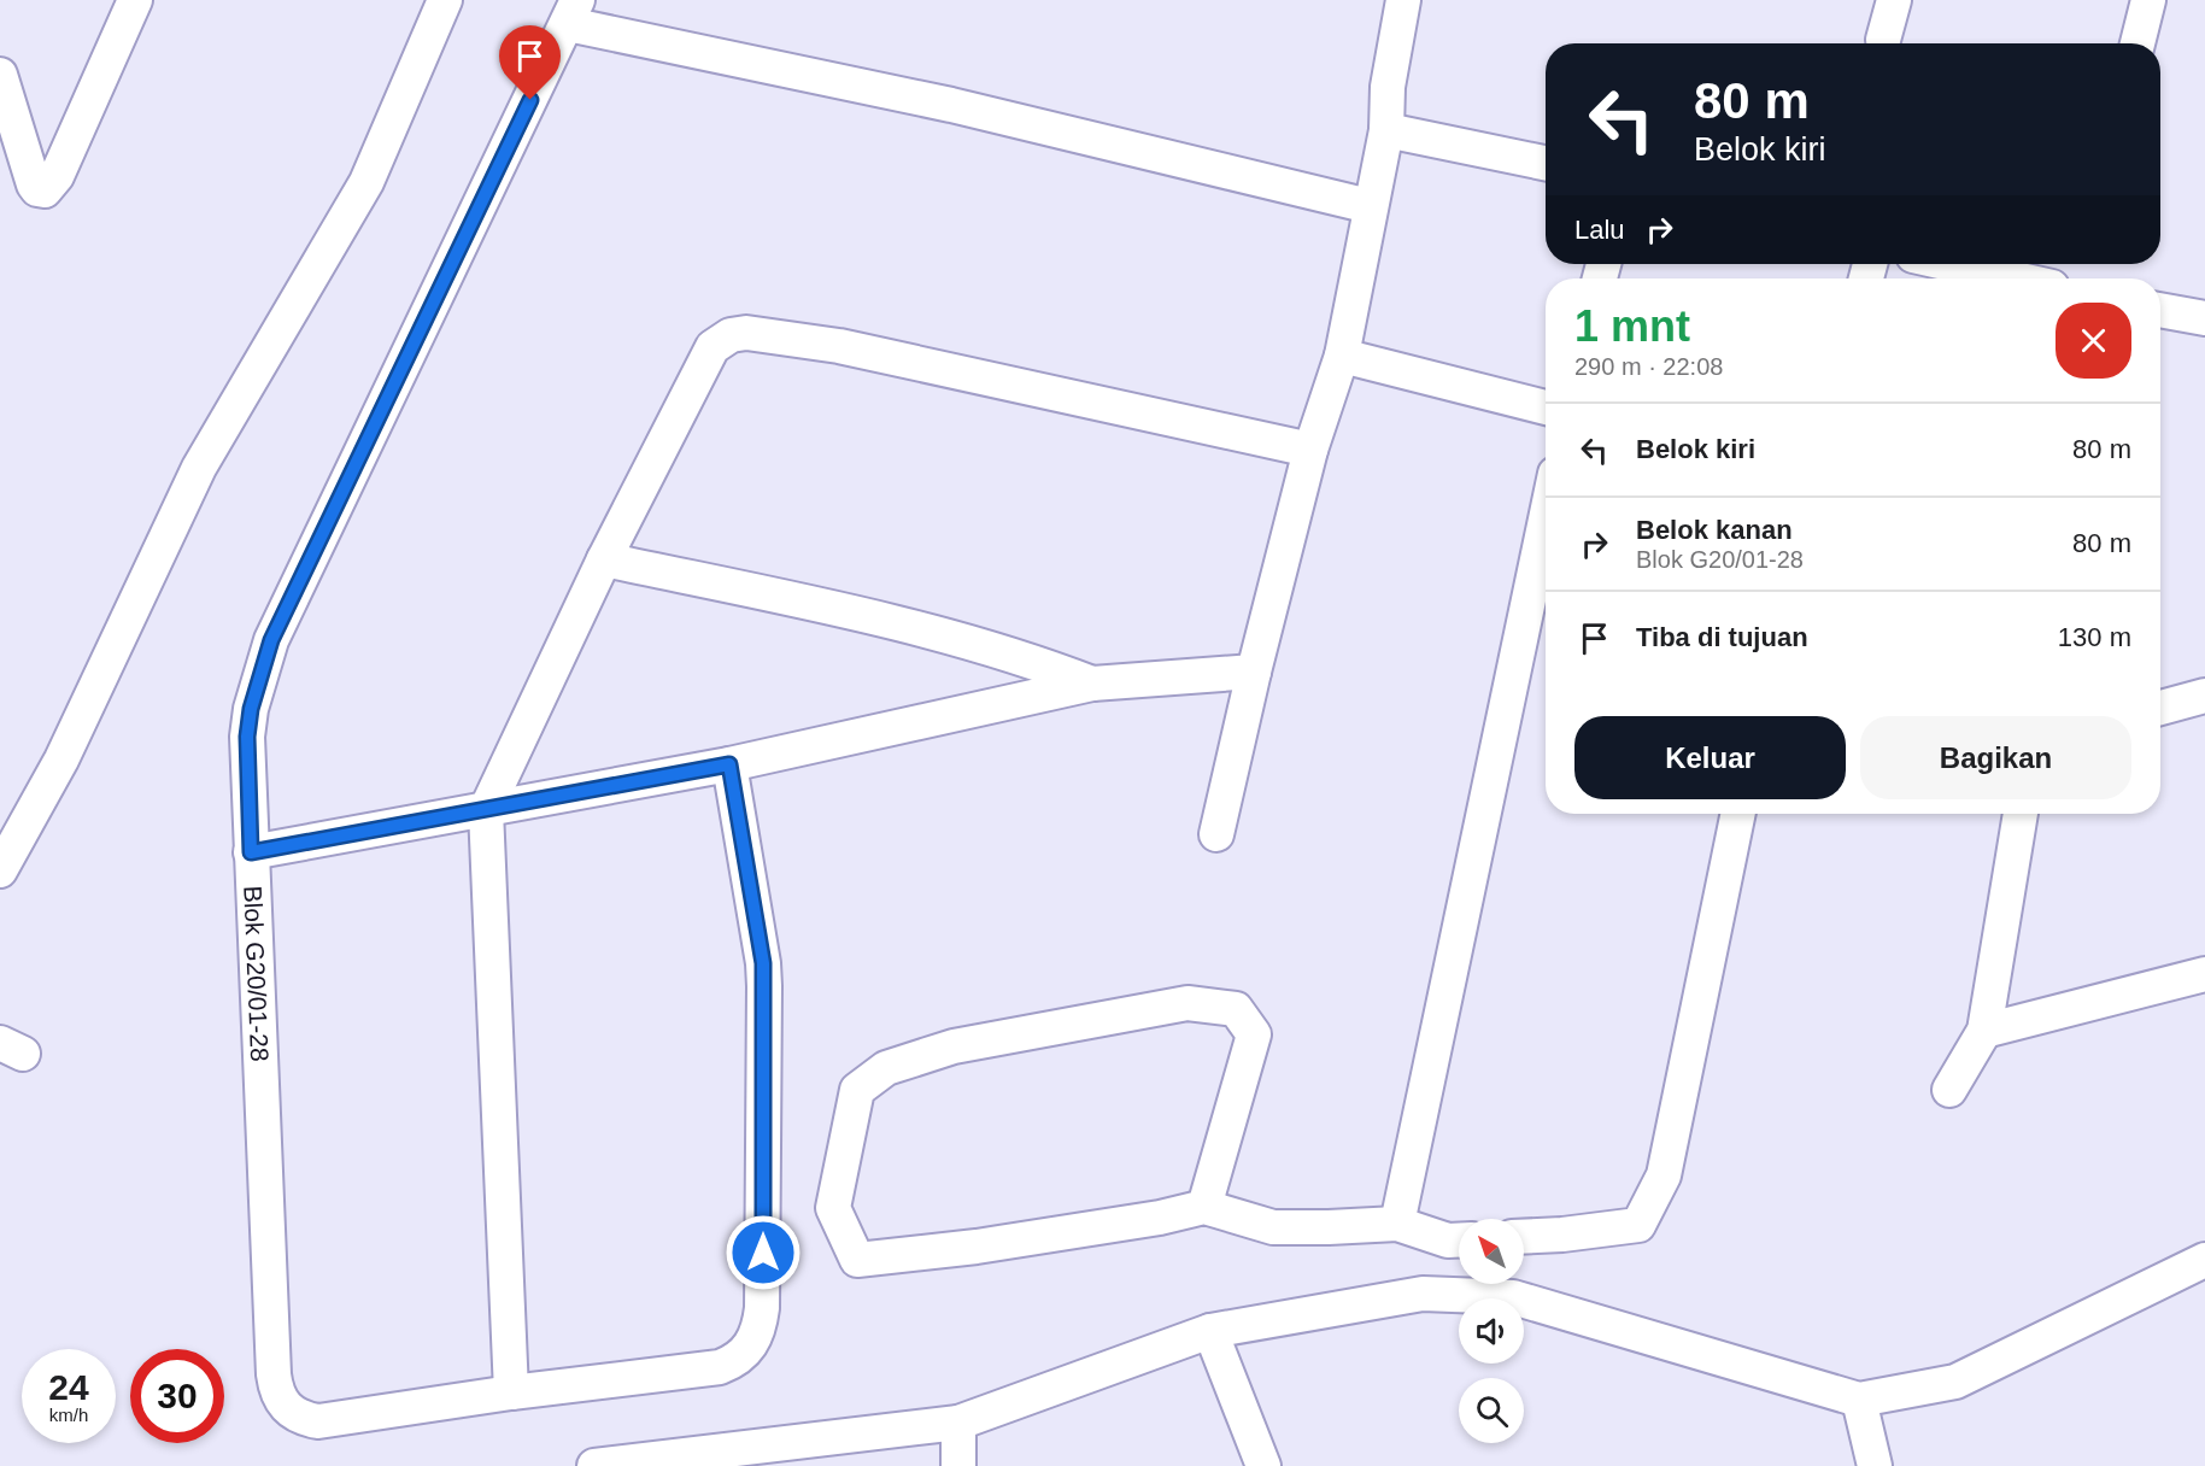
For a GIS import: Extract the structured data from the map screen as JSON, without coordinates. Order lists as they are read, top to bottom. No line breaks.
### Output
{"streets":{"street":["Blok G20/01-28"]},"north":"top left","page":{"turn":["80 m","Belok kiri"],"then":"Lalu","heading":["1 mnt","290 m · 22:08"],"list":[{"name":"Belok kiri","value":"80 m"},{"name":"Belok kanan","note":"Blok G20/01-28","value":"80 m"},{"name":"Tiba di tujuan","value":"130 m"}],"buttons":["Keluar","Bagikan"],"speed":"24 km/h","limit":"30"}}
